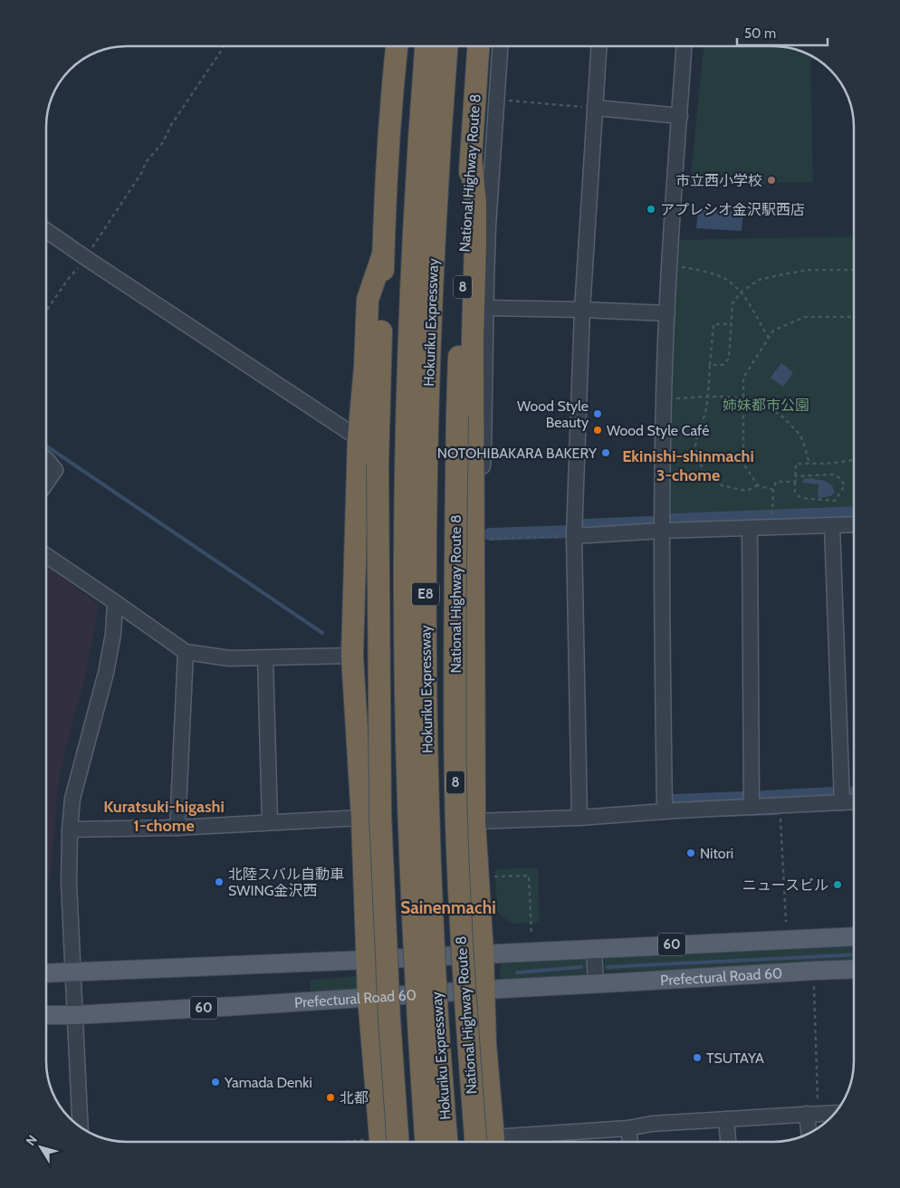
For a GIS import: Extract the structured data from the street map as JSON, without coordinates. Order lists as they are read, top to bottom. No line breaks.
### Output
{"streets":{"highway":["National Highway Route 8","8","Hokuriku Expressway","E8"],"main road":["60","Prefectural Road 60"]},"crossings":[["National Highway Route 8","8"],["8","60"]],"districts":["Ekinishi-shinmachi 3-chome","Kuratsuki-higashi 1-chome","Sainenmachi"],"parks":["姉妹都市公園"],"places":["市立西小学校","アプレシオ金沢駅西店","Wood Style Beauty","Wood Style Café","NOTOHIBAKARA BAKERY","Nitori","北陸スバル自動車 SWING金沢西","ニュースビル","TSUTAYA","Yamada Denki","北都"],"scale_bar":"50 m","north":"top left"}
